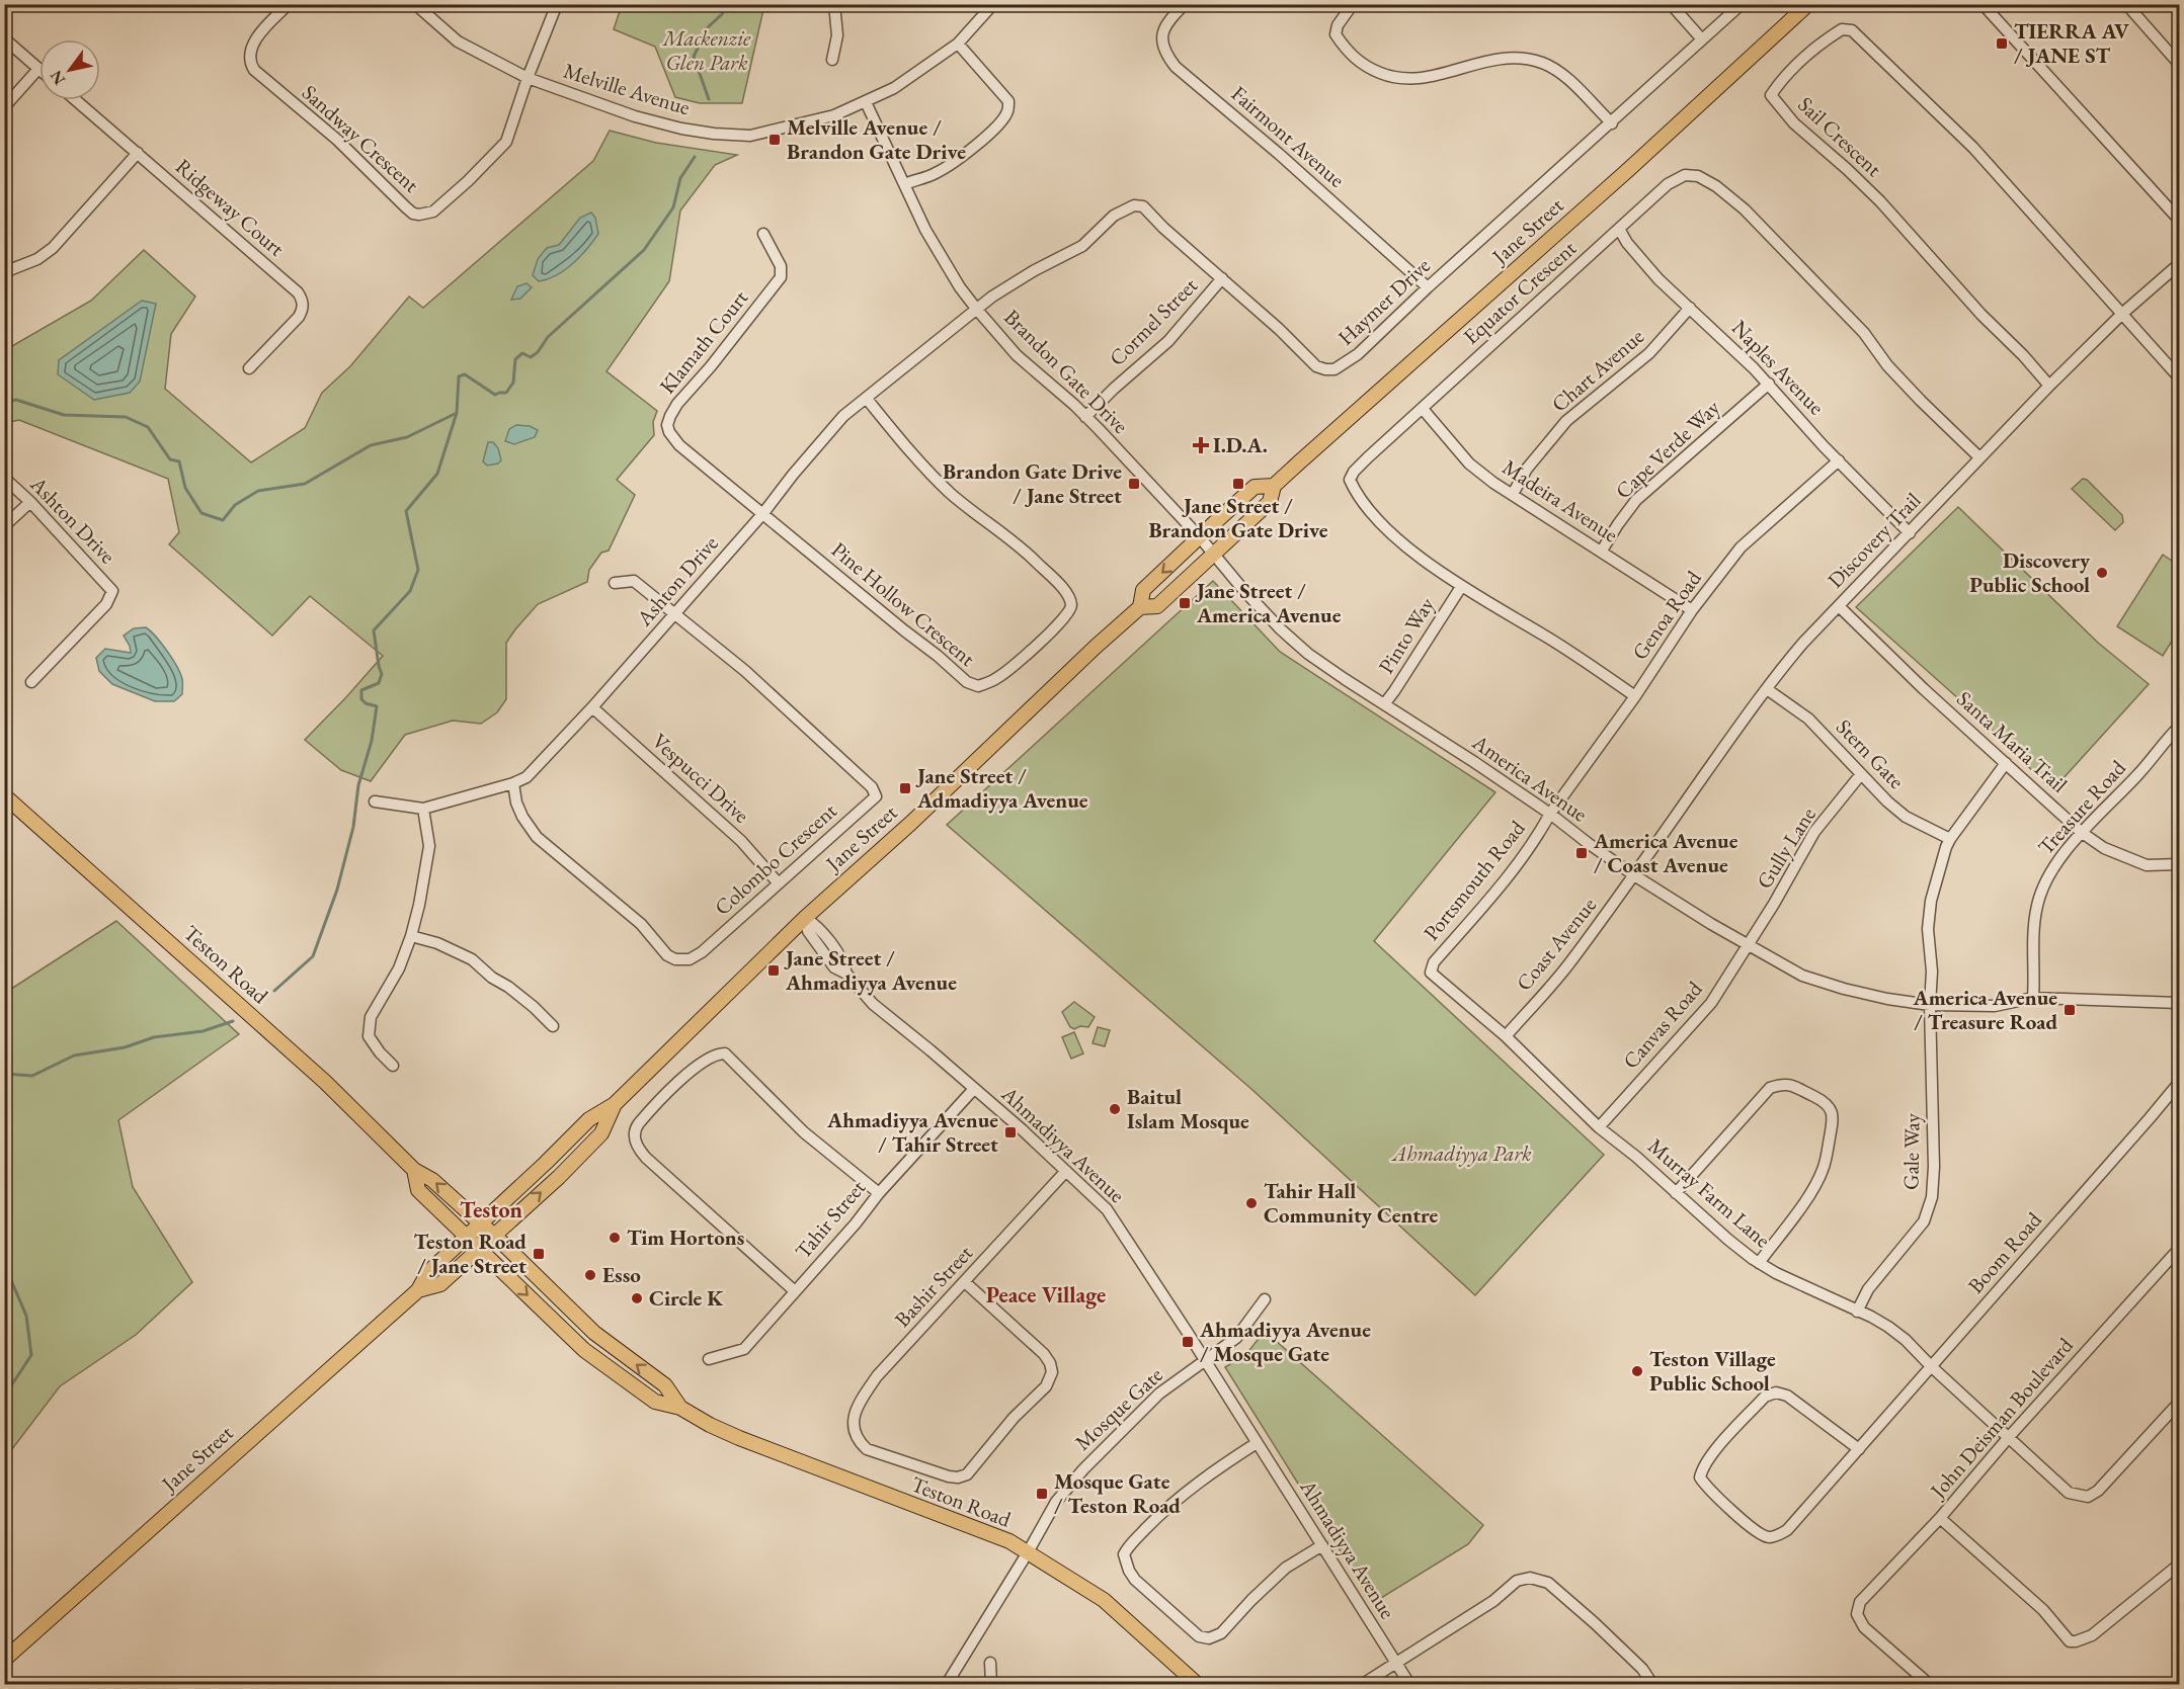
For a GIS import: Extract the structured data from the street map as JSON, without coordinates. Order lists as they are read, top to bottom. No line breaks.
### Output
{"streets":{"main road":["Jane Street","Teston Road"],"street":["Melville Avenue","Fairmont Avenue","Sail Crescent","Sandway Crescent","Ridgeway Court","Equator Crescent","Haymer Drive","Cormel Street","Klamath Court","Naples Avenue","Chart Avenue","Brandon Gate Drive","Cape Verde Way","Madeira Avenue","Ashton Drive","Discovery Trail","Pine Hollow Crescent","Genoa Road","Pinto Way","Santa Maria Trail","Stern Gate","Vespucci Drive","America Avenue","Treasure Road","Gully Lane","Colombo Crescent","Portsmouth Road","Coast Avenue","Canvas Road","Ahmadiyya Avenue","Gale Way","Murray Farm Lane","Tahir Street","Boom Road","Bashir Street","Mosque Gate","John Deisman Boulevard"]},"crossings":[["Melville Avenue","Sandway Crescent"],["Melville Avenue","Brandon Gate Drive"],["Fairmont Avenue","Haymer Drive"],["Sail Crescent","Discovery Trail"],["Jane Street","Brandon Gate Drive"],["Jane Street","America Avenue"],["Jane Street","Teston Road"],["Jane Street","Ahmadiyya Avenue"],["Equator Crescent","Naples Avenue"],["Equator Crescent","Madeira Avenue"],["Equator Crescent","Discovery Trail"],["Equator Crescent","Genoa Road"],["Equator Crescent","Pinto Way"],["Haymer Drive","Cormel Street"],["Haymer Drive","Brandon Gate Drive"],["Haymer Drive","Ashton Drive"],["Cormel Street","Brandon Gate Drive"],["Klamath Court","Ashton Drive"],["Klamath Court","Pine Hollow Crescent"],["Naples Avenue","Chart Avenue"],["Naples Avenue","Cape Verde Way"],["Naples Avenue","Discovery Trail"],["Naples Avenue","Genoa Road"],["Chart Avenue","Madeira Avenue"],["Brandon Gate Drive","Ashton Drive"],["Brandon Gate Drive","America Avenue"],["Cape Verde Way","Madeira Avenue"],["Madeira Avenue","Genoa Road"],["Ashton Drive","Pine Hollow Crescent"],["Ashton Drive","Vespucci Drive"],["Ashton Drive","Colombo Crescent"],["Discovery Trail","Santa Maria Trail"],["Discovery Trail","Stern Gate"],["Discovery Trail","America Avenue"],["Discovery Trail","Coast Avenue"],["Genoa Road","America Avenue"],["Genoa Road","Portsmouth Road"],["Pinto Way","America Avenue"],["Santa Maria Trail","Treasure Road"],["Santa Maria Trail","Gale Way"],["Stern Gate","Gully Lane"],["Stern Gate","Gale Way"],["Vespucci Drive","Colombo Crescent"],["America Avenue","Treasure Road"],["America Avenue","Gully Lane"],["America Avenue","Portsmouth Road"],["America Avenue","Coast Avenue"],["America Avenue","Canvas Road"],["America Avenue","Gale Way"],["Gully Lane","Canvas Road"],["Portsmouth Road","Murray Farm Lane"],["Coast Avenue","Murray Farm Lane"],["Teston Road","Mosque Gate"],["Canvas Road","Murray Farm Lane"],["Ahmadiyya Avenue","Tahir Street"],["Ahmadiyya Avenue","Bashir Street"],["Ahmadiyya Avenue","Mosque Gate"],["Gale Way","Murray Farm Lane"],["Murray Farm Lane","Boom Road"],["Murray Farm Lane","John Deisman Boulevard"]],"districts":["Teston","Peace Village"],"parks":["Mackenzie Glen Park","Ahmadiyya Park"],"places":{"transit":["TIERRA AV / JANE ST","Melville Avenue / Brandon Gate Drive","Brandon Gate Drive / Jane Street","Jane Street / Brandon Gate Drive","Jane Street / America Avenue","Jane Street / Admadiyya Avenue","America Avenue / Coast Avenue","Jane Street / Ahmadiyya Avenue","America Avenue / Treasure Road","Ahmadiyya Avenue / Tahir Street","Teston Road / Jane Street","Ahmadiyya Avenue / Mosque Gate","Mosque Gate / Teston Road"],"health":["I.D.A."],"other":["Discovery Public School","Baitul Islam Mosque","Tahir Hall Community Centre","Tim Hortons","Esso","Circle K","Teston Village Public School"]},"north":"bottom left"}
